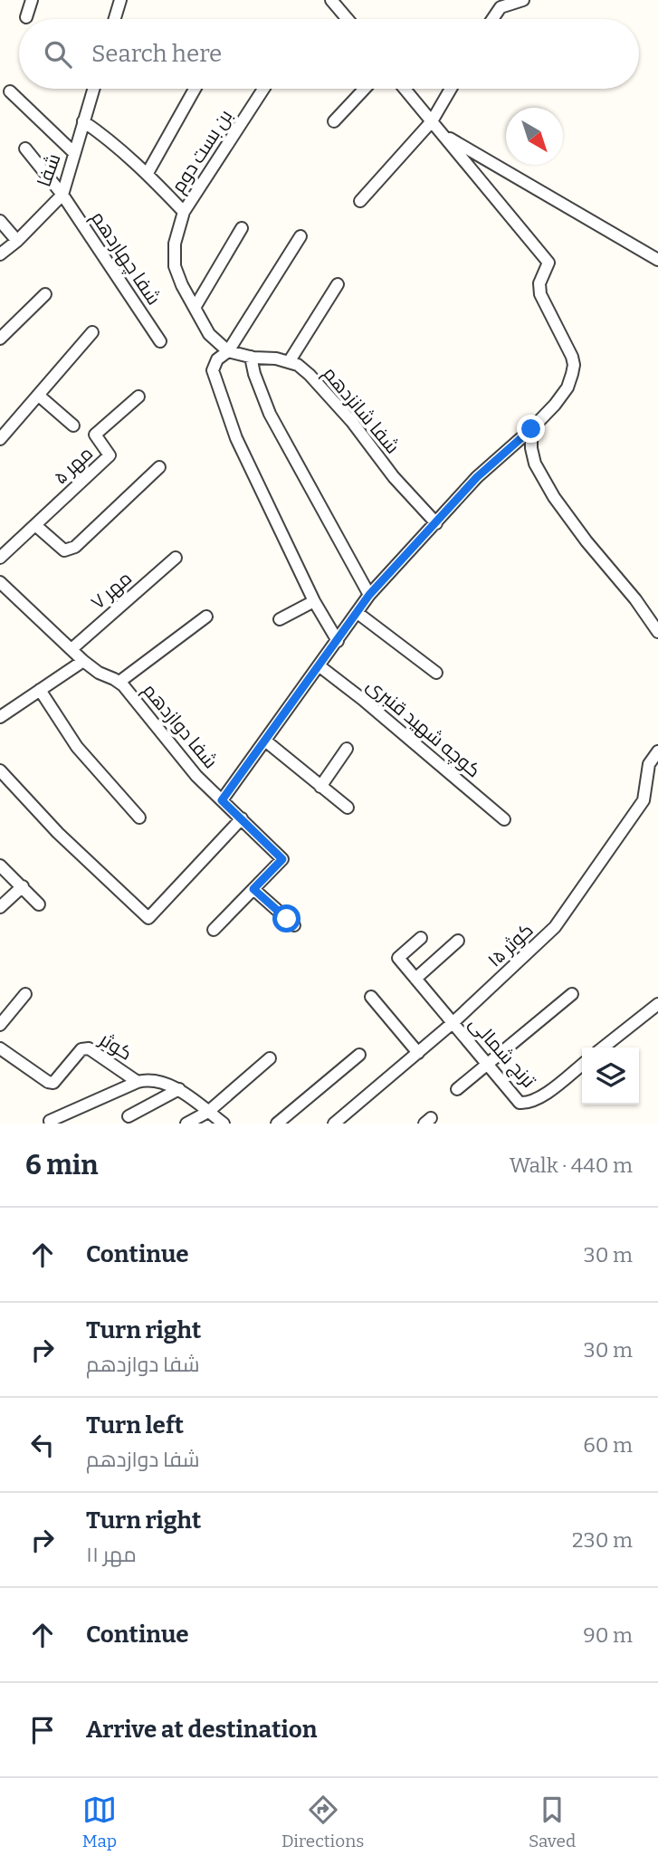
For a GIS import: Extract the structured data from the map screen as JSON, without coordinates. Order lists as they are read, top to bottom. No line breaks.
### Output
{"streets":{"street":["بن بست دوم","شفا","شفا چهاردهم","شفا شانزدهم","مهر ۵","مهر ۷","شفا دوازدهم","کوچه شهید قنبری","کوثر ۱۵","کوثر","ترنج شمالی"]},"crossings":[["شفا","شفا چهاردهم"],["مهر ۷","شفا دوازدهم"],["کوثر ۱۵","ترنج شمالی"]],"north":"bottom right","page":{"search":"Search here","heading":["6 min","Walk · 440 m"],"list":[["Continue","30 m"],["Turn right","شفا دوازدهم","30 m"],["Turn left","شفا دوازدهم","60 m"],["Turn right","مهر ۱۱","230 m"],["Continue","90 m"],"Arrive at destination"],"nav":["Map","Directions","Saved"]}}
